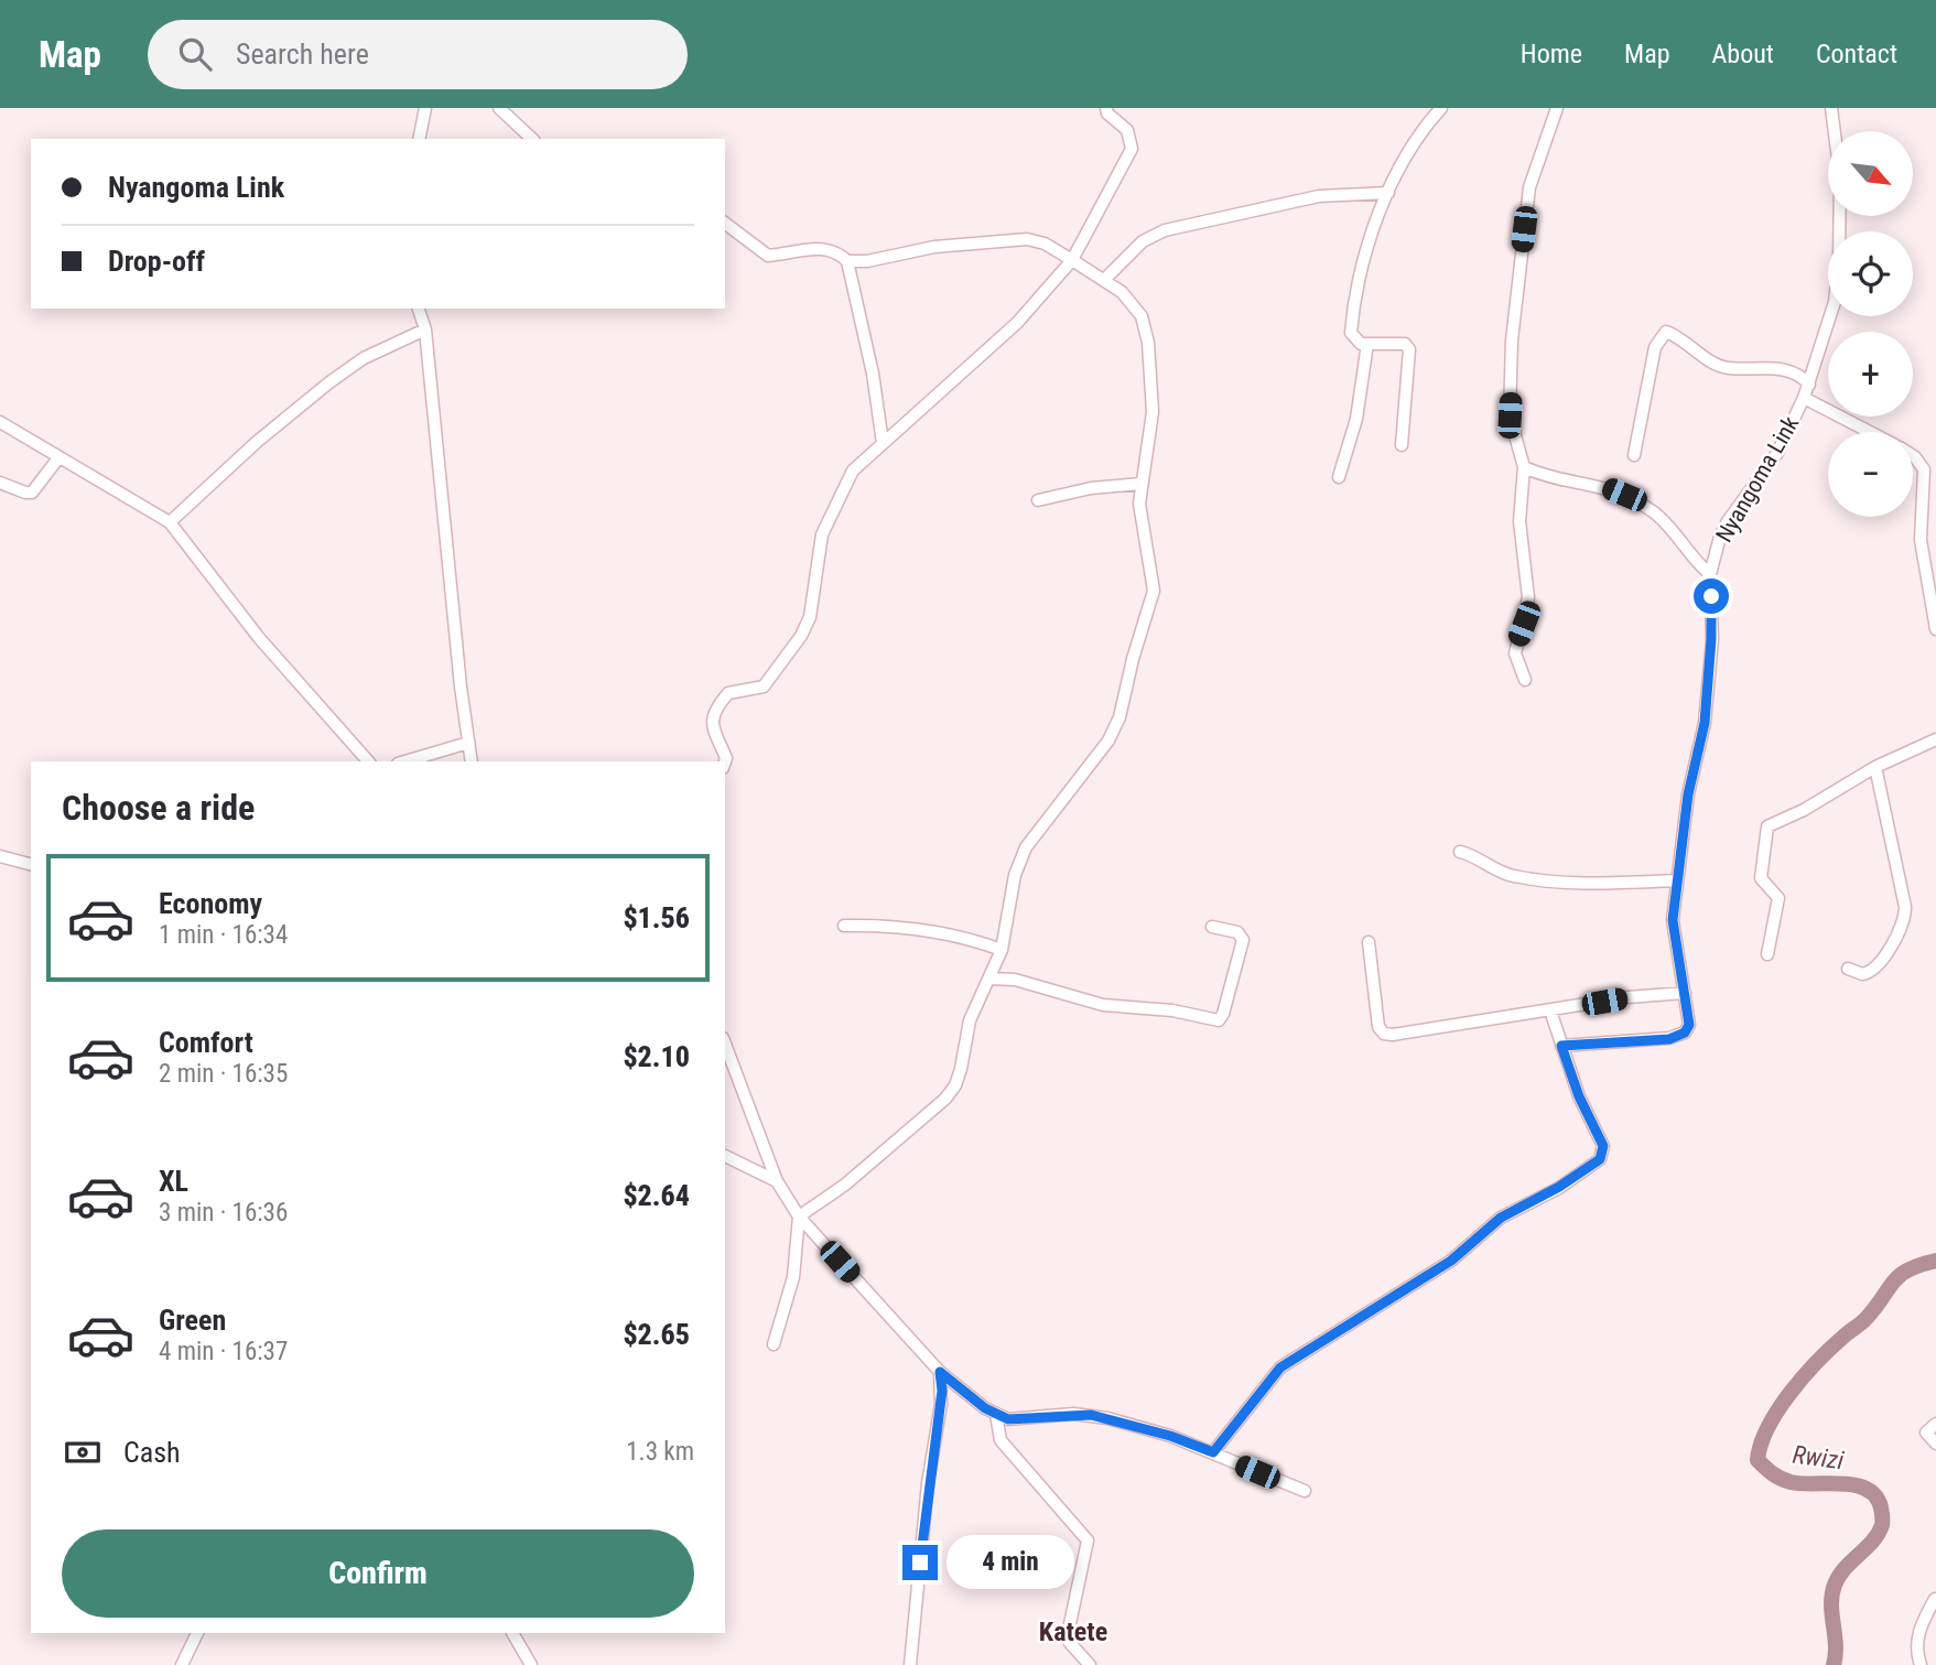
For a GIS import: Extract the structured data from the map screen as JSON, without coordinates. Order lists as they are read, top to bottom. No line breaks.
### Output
{"streets":{"street":["Nyangoma Link"]},"districts":["Katete"],"water":["Rwizi"],"north":"bottom right","page":{"header":"Map","search":"Search here","nav":["Home","Map","About","Contact"],"map_buttons":["+","−"],"banner":["Nyangoma Link","Drop-off"],"heading":"Choose a ride","list":[{"name":"Economy","note":"1 min · 16:34","value":"$1.56"},{"name":"Comfort","note":"2 min · 16:35","value":"$2.10"},{"name":"XL","note":"3 min · 16:36","value":"$2.64"},{"name":"Green","note":"4 min · 16:37","value":"$2.65"}],"pay":["Cash","1.3 km"],"buttons":"Confirm","bubble":"4 min"}}
